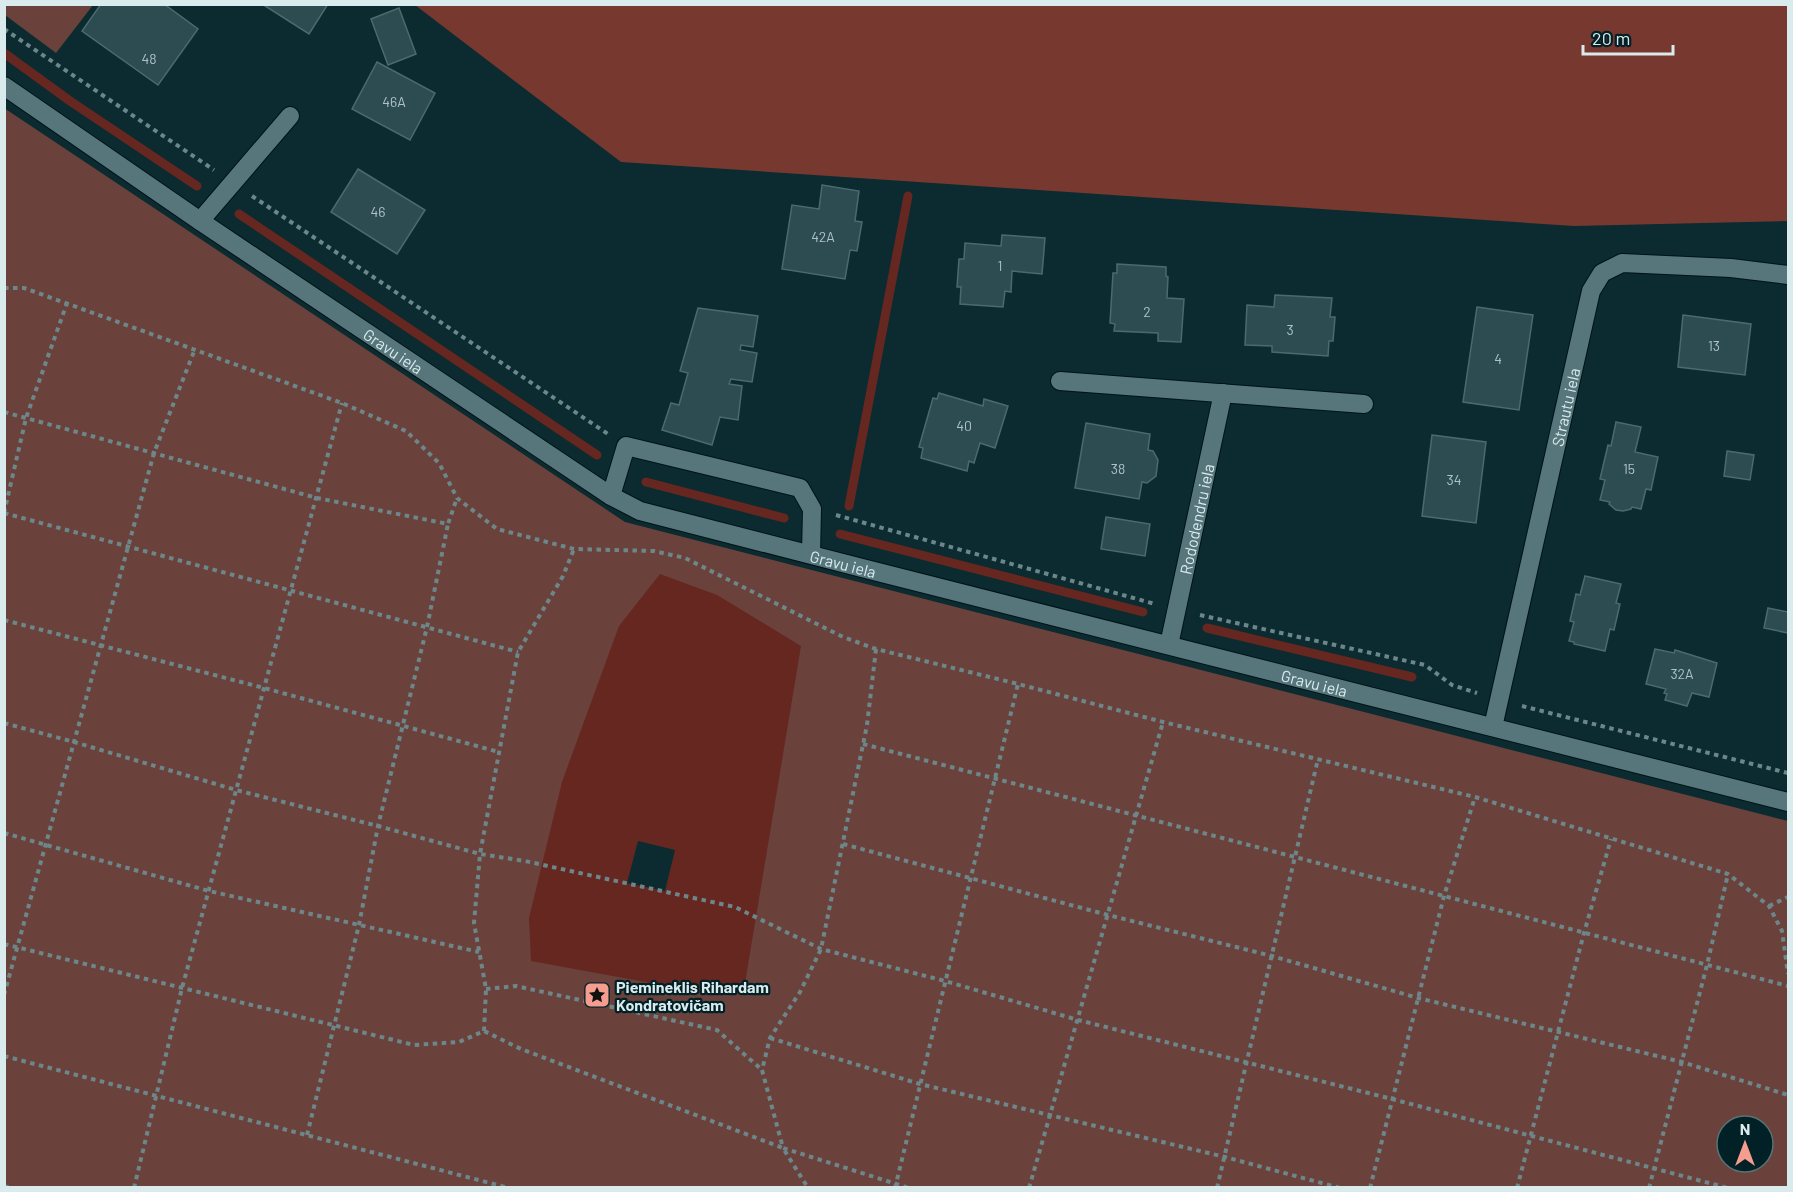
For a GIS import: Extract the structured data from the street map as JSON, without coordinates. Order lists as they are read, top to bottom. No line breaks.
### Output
{"streets":{"street":["Gravu iela","Strautu iela","Rododendru iela"]},"crossings":[["Gravu iela","Strautu iela"],["Gravu iela","Rododendru iela"]],"places":{"place":["Piemineklis Rihardam Kondratovičam"]},"house_numbers":["48","46A","46","42A","1","2","3","13","4","40","38","15","34","32A"],"scale_bar":"20 m","north":"top"}
